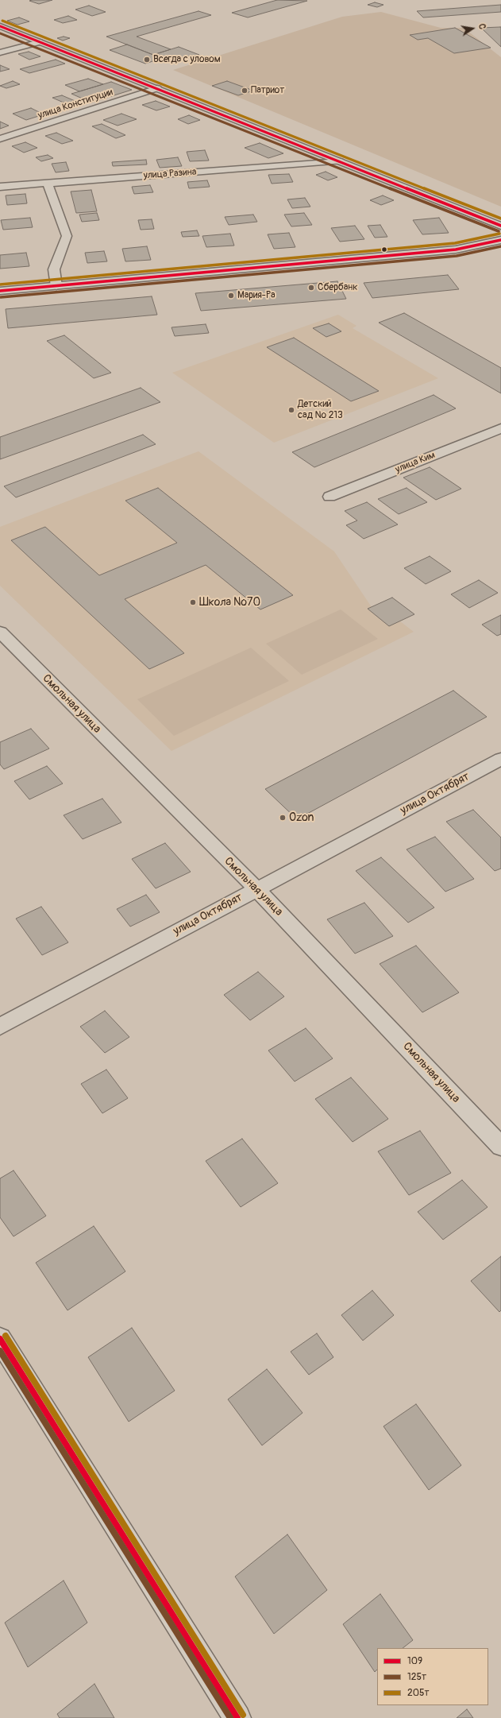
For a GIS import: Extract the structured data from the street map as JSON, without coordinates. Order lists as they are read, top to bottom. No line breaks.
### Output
{"streets":{"street":["улица Конституции","улица Разина","улица Ким","Смольная улица","улица Октябрят"]},"crossings":[["Смольная улица","улица Октябрят"]],"places":["Всегда с уловом","Патриот","Сбербанк","Мария-Ра","Детский сад № 213","Школа №70","Ozon"],"lines":["transit line 205т","transit line 109","transit line 125т"],"legend":["109","125т","205т"],"north":"right"}
